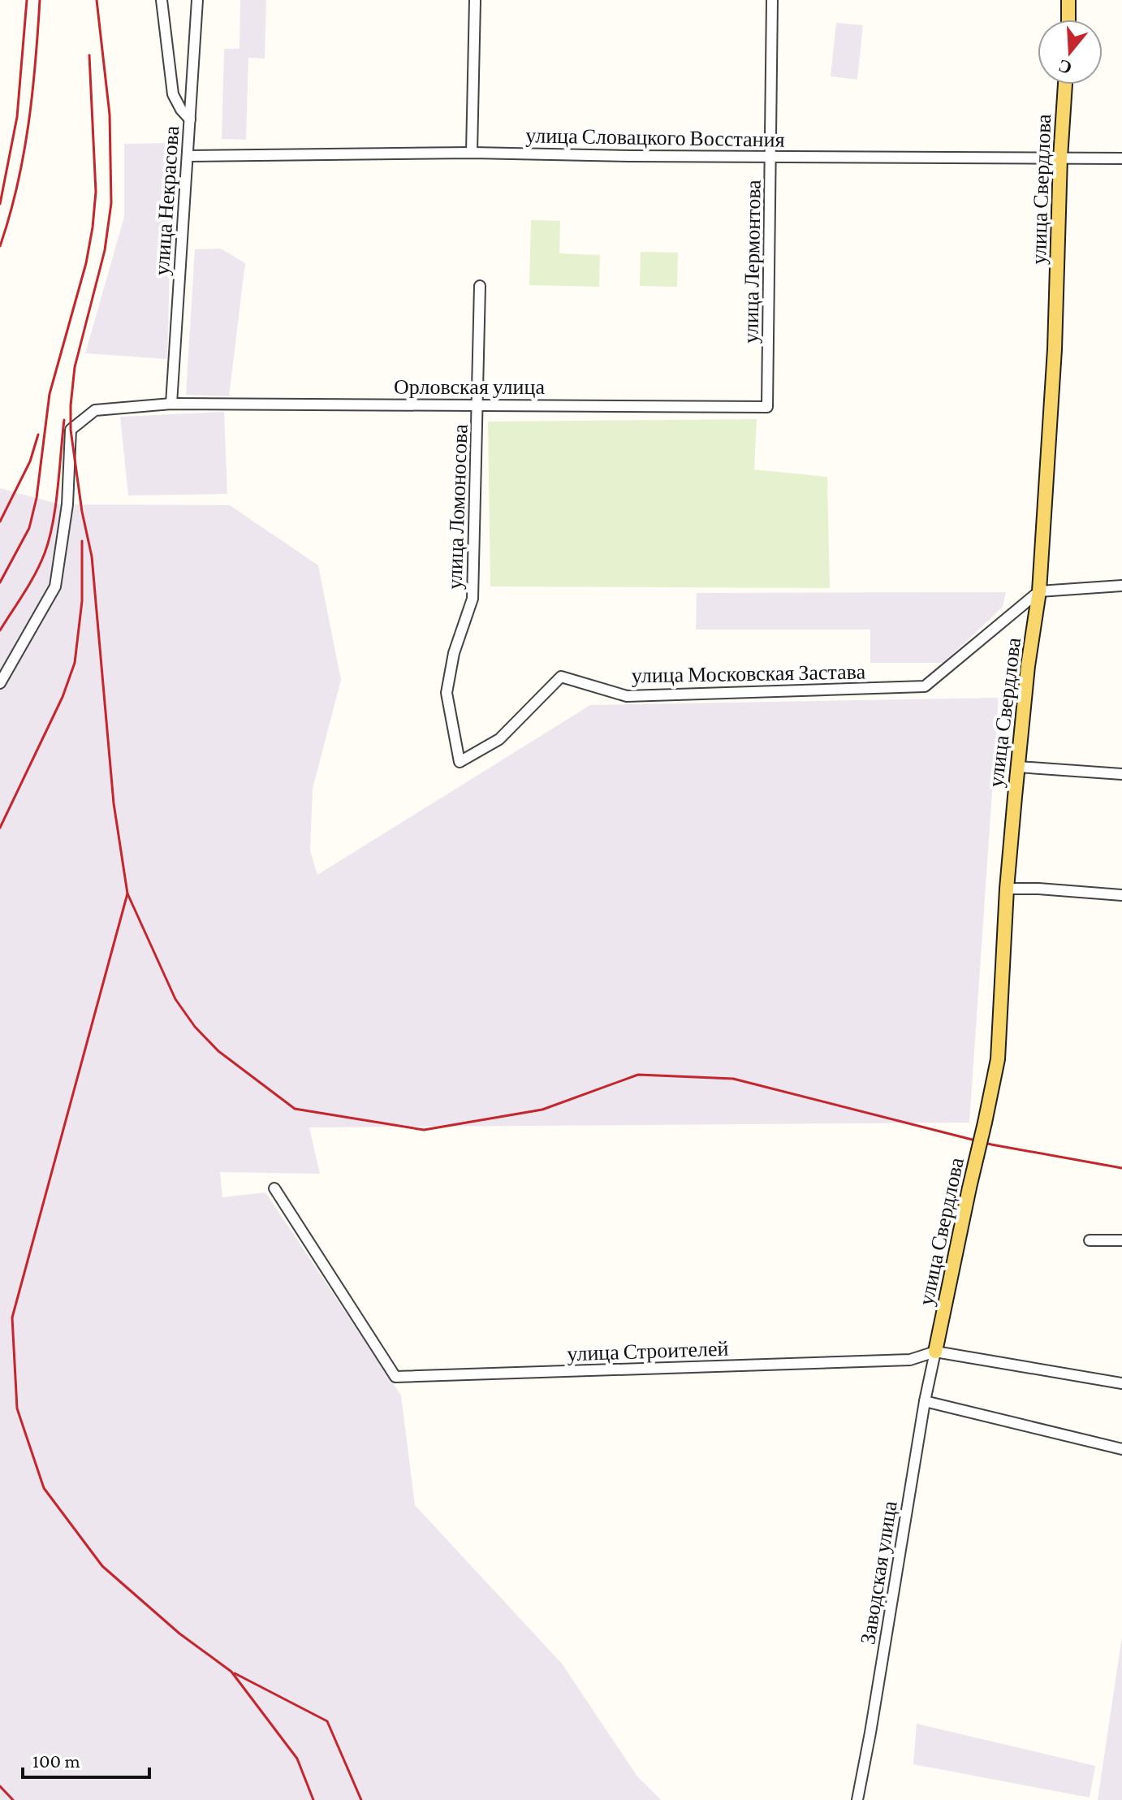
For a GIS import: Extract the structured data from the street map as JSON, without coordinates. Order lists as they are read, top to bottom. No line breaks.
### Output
{"streets":{"main road":["улица Свердлова"],"street":["улица Словацкого Восстания","улица Некрасова","улица Лермонтова","Орловская улица","улица Ломоносова","улица Московская Застава","улица Строителей","Заводская улица"]},"crossings":[["улица Словацкого Восстания","улица Свердлова"],["улица Словацкого Восстания","улица Некрасова"],["улица Словацкого Восстания","улица Лермонтова"],["улица Свердлова","улица Московская Застава"],["улица Свердлова","улица Строителей"],["улица Свердлова","Заводская улица"],["улица Некрасова","Орловская улица"],["улица Лермонтова","Орловская улица"],["Орловская улица","улица Ломоносова"],["улица Ломоносова","улица Московская Застава"],["улица Строителей","Заводская улица"]],"scale_bar":"100 m","north":"bottom"}
